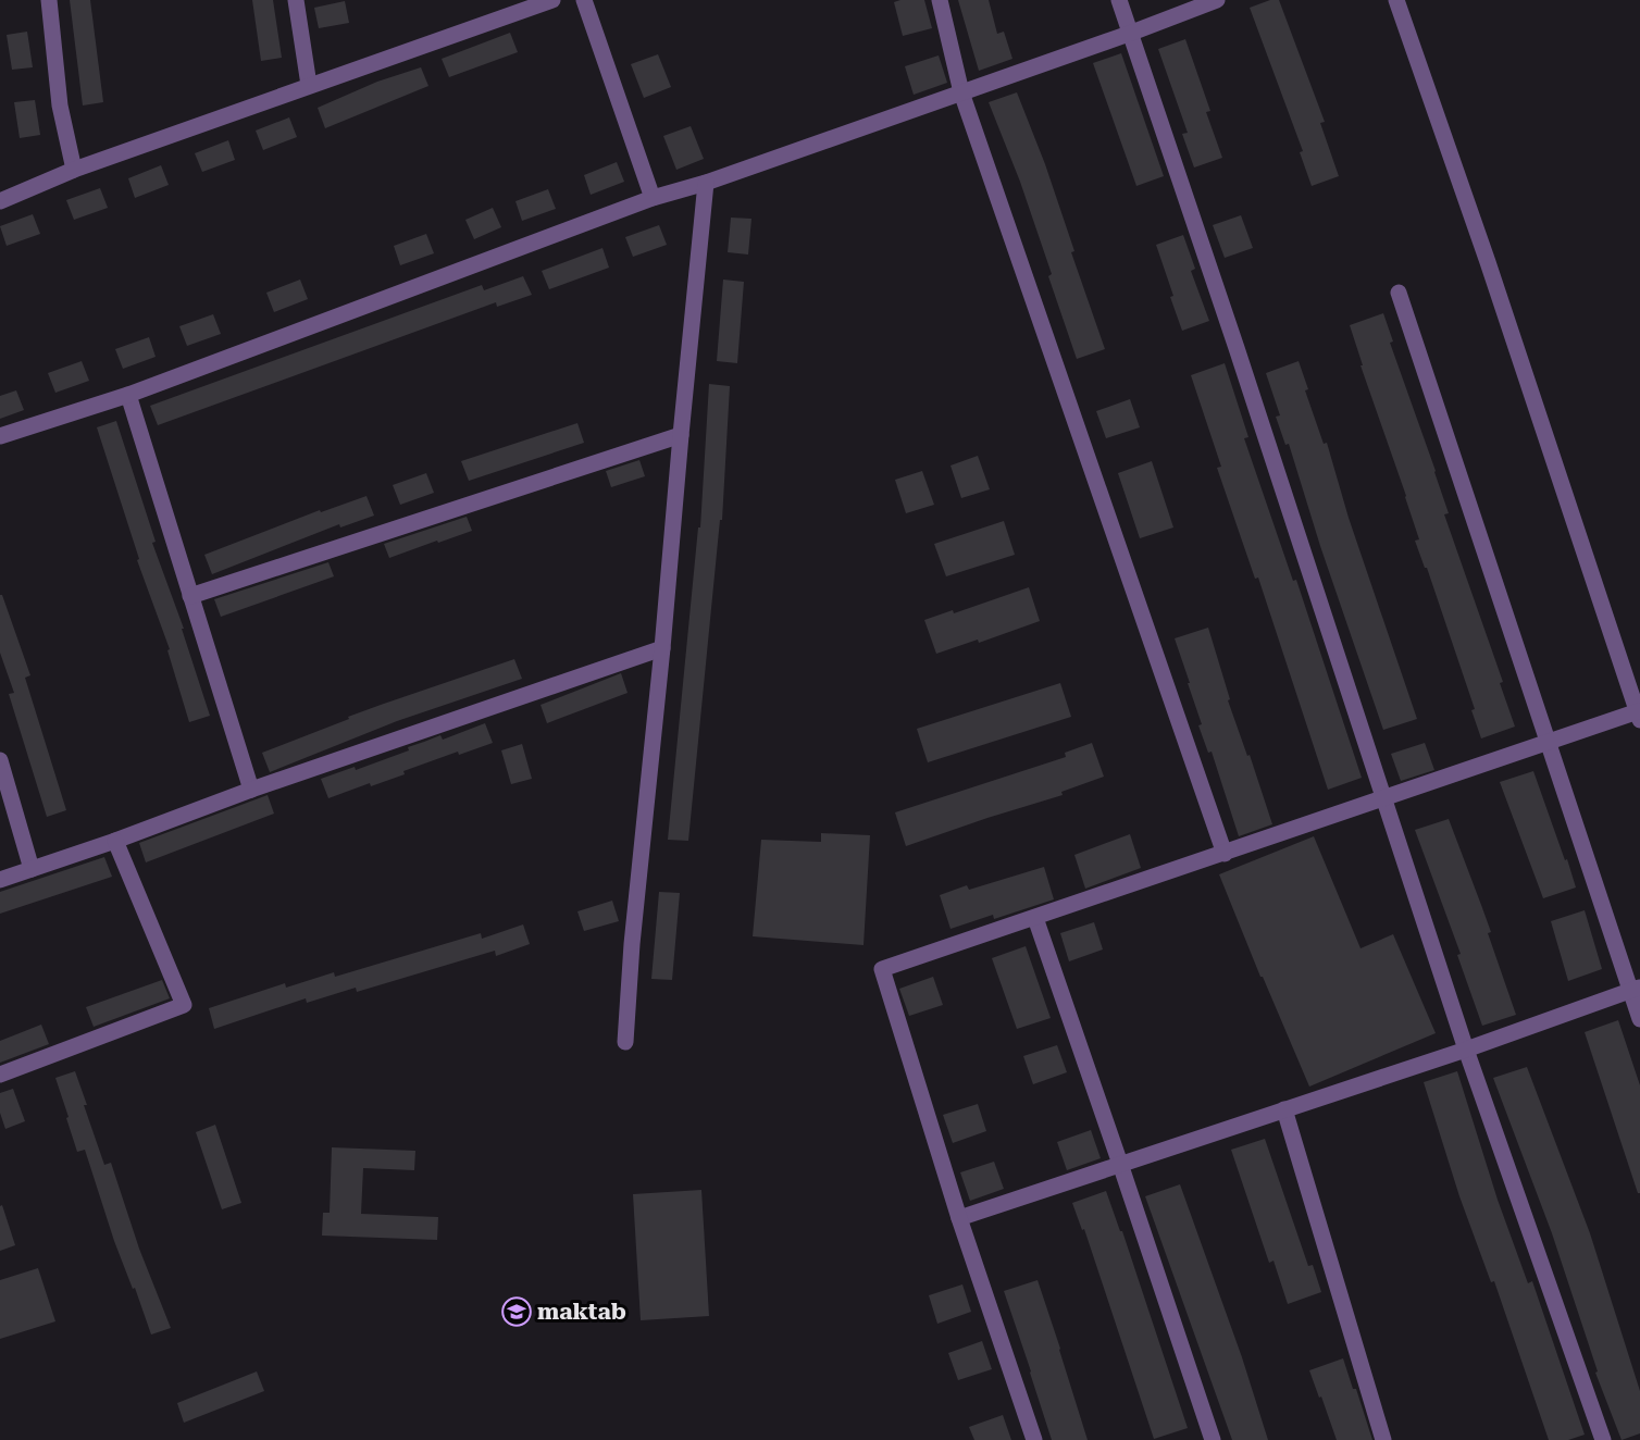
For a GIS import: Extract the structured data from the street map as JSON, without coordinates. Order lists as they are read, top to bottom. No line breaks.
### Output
{"places":{"school or university":["maktab"]}}
